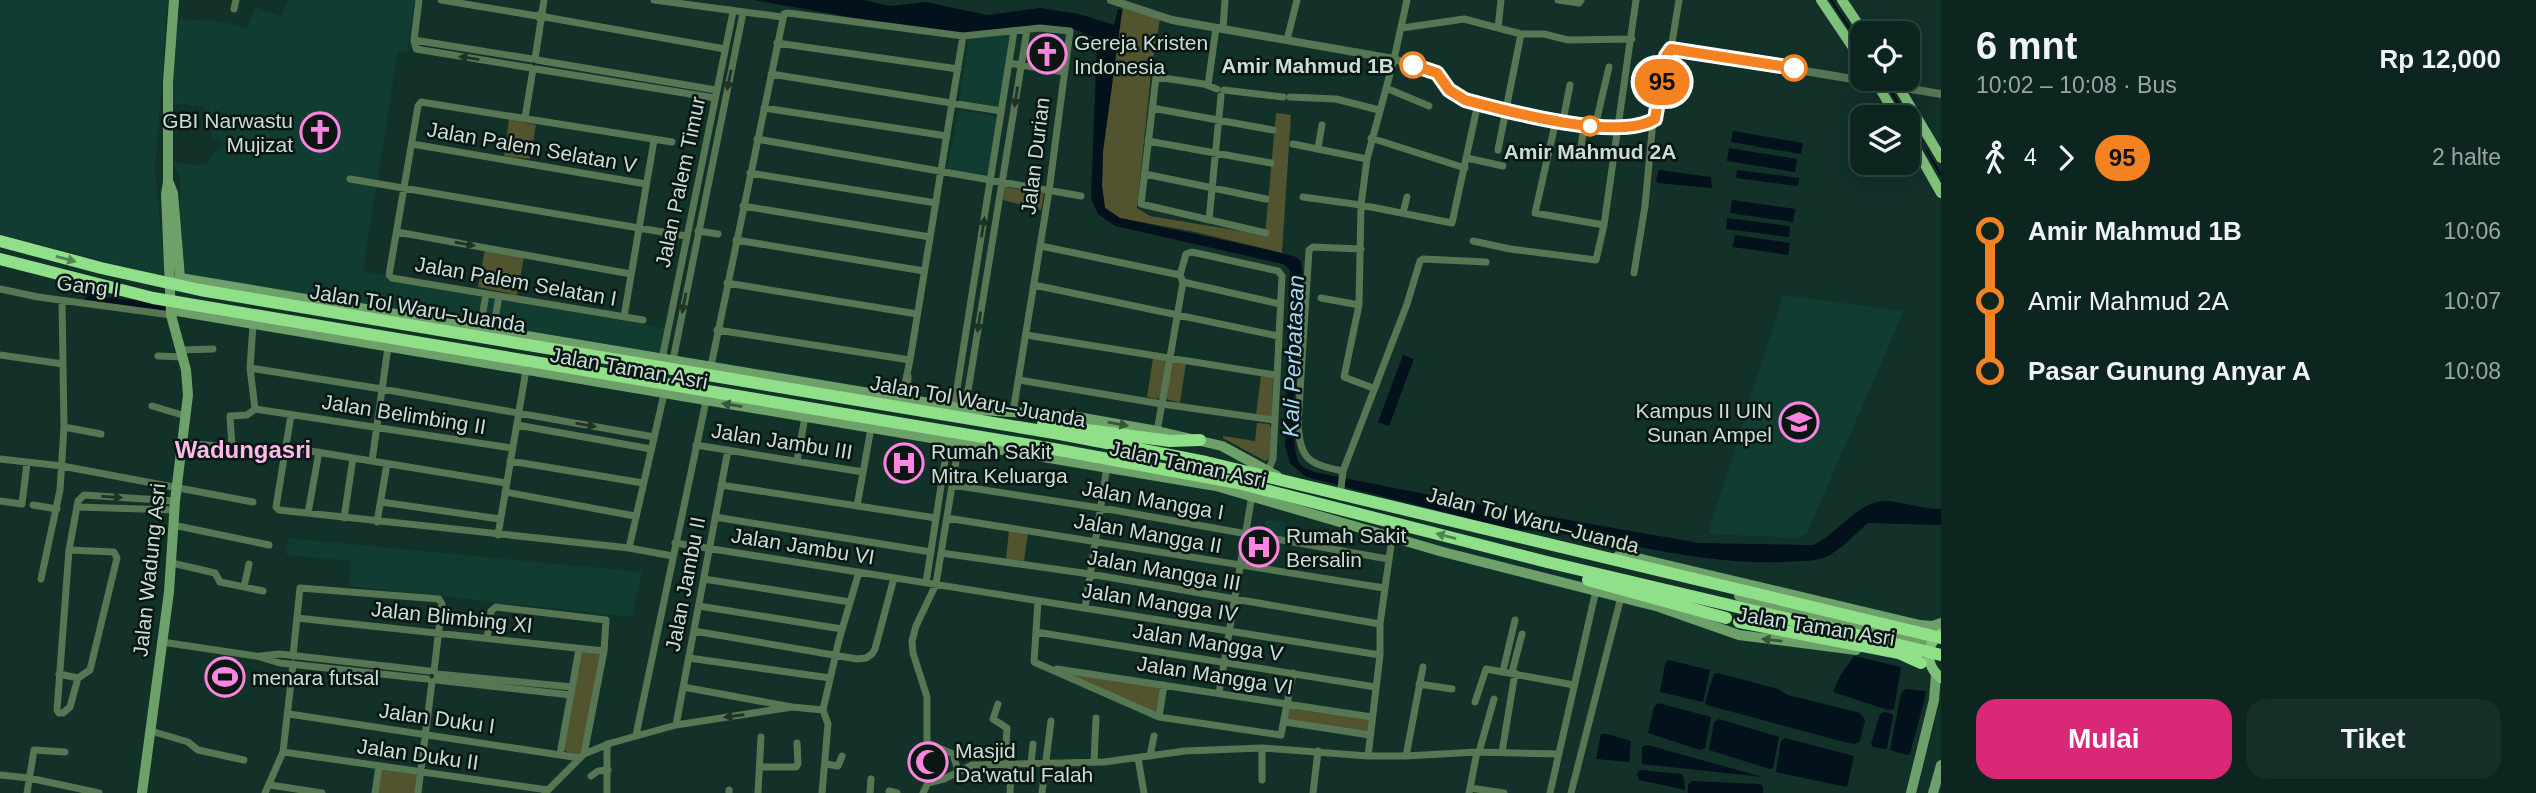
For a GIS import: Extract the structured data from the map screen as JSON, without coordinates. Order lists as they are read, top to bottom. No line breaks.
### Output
{"streets":{"highway":["Jalan Tol Waru–Juanda"],"main road":["Jalan Taman Asri","Jalan Wadung Asri"],"street":["Jalan Palem Selatan V","Jalan Durian","Jalan Palem Timur","Jalan Palem Selatan I","Gang I","Jalan Belimbing II","Jalan Jambu III","Jalan Mangga I","Jalan Mangga II","Jalan Jambu VI","Jalan Mangga III","Jalan Jambu II","Jalan Mangga IV","Jalan Blimbing XI","Jalan Mangga V","Jalan Mangga VI","Jalan Duku I","Jalan Duku II"]},"crossings":[["Jalan Palem Selatan V","Jalan Palem Selatan I"],["Gang I","Jalan Taman Asri"],["Gang I","Jalan Wadung Asri"],["Jalan Taman Asri","Jalan Wadung Asri"],["Jalan Jambu III","Jalan Jambu II"],["Jalan Jambu VI","Jalan Jambu II"],["Jalan Jambu VI","Jalan Mangga IV"]],"districts":["Wadungasri"],"water":["Kali Perbatasan"],"places":{"church":["Gereja Kristen Indonesia","GBI Narwastu Mujizat"],"other":["Amir Mahmud 1B","Amir Mahmud 2A"],"school or university":["Kampus II UIN Sunan Ampel"],"hospital":["Rumah Sakit Mitra Keluarga","Rumah Sakit Bersalin"],"sports":["menara futsal"],"mosque":["Masjid Da'watul Falah"]},"lines":["bus line 95"],"page":{"on_map":"95","heading":["6 mnt","10:02 – 10:08 · Bus","Rp 12,000"],"legs":["4","95","2 halte"],"list":[{"name":"Amir Mahmud 1B","value":"10:06"},{"name":"Amir Mahmud 2A","value":"10:07"},{"name":"Pasar Gunung Anyar A","value":"10:08"}],"buttons":["Mulai","Tiket"]}}
